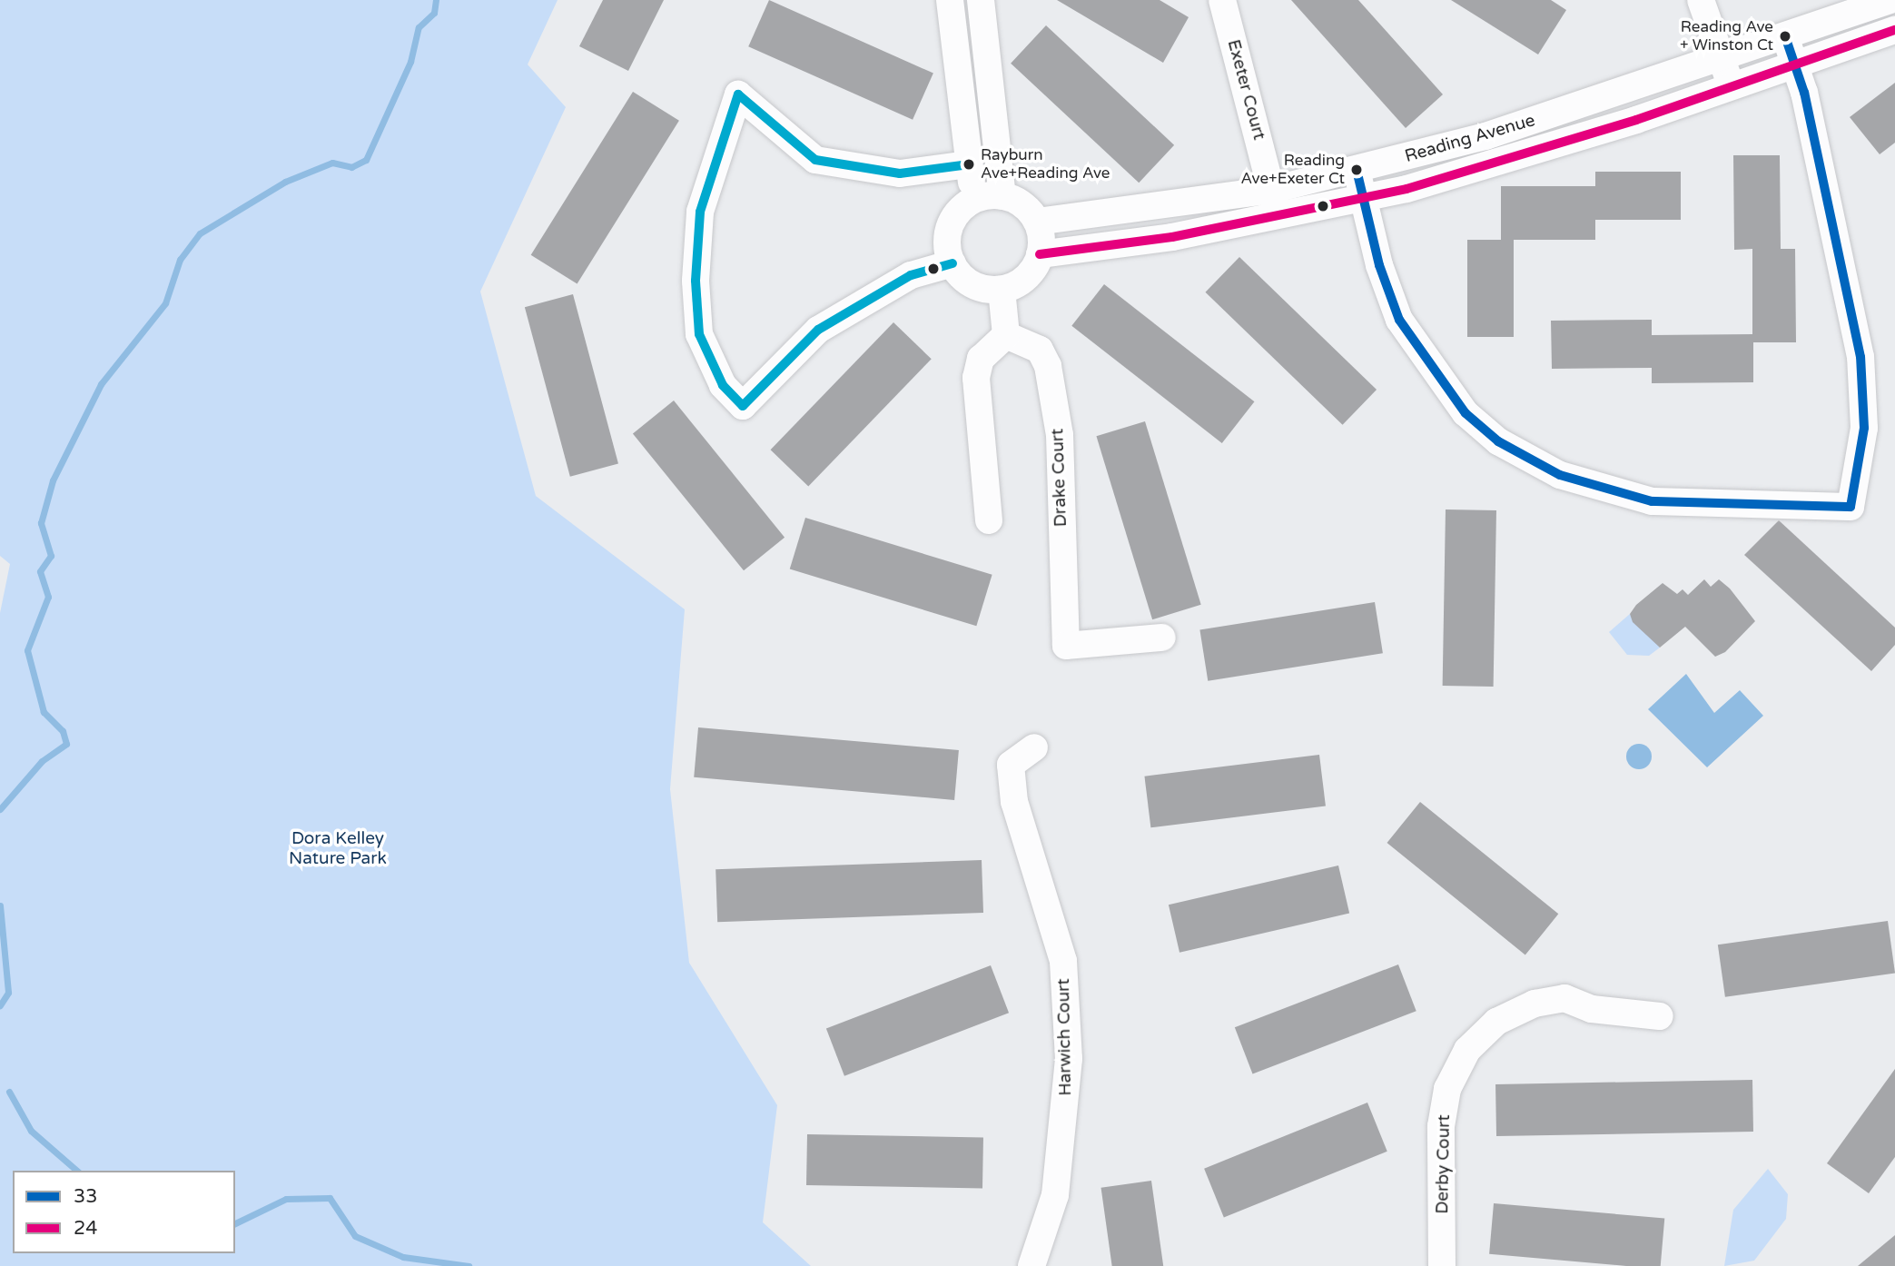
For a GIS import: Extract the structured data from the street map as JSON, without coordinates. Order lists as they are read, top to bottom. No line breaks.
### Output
{"streets":{"street":["Exeter Court","Reading Avenue","Drake Court","Harwich Court","Derby Court"]},"crossings":[["Exeter Court","Reading Avenue"]],"parks":["Dora Kelley Nature Park"],"places":["Reading Ave + Winston Ct","Rayburn Ave+Reading Ave","Reading Ave+Exeter Ct"],"lines":["transit line 24","transit line 33"],"legend":["33","24"]}
